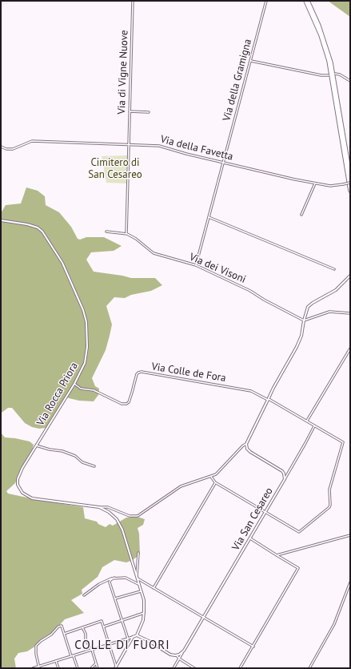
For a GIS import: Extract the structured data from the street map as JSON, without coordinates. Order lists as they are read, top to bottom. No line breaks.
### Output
{"streets":{"street":["Via di Vigne Nuove","Via della Gramigna","Via della Favetta","Via dei Visoni","Via Colle de Fora","Via Rocca Priora","Via San Cesareo"]},"crossings":[["Via di Vigne Nuove","Via della Favetta"],["Via di Vigne Nuove","Via dei Visoni"],["Via della Gramigna","Via della Favetta"],["Via della Gramigna","Via dei Visoni"],["Via Colle de Fora","Via Rocca Priora"]],"districts":["COLLE DI FUORI"],"parks":["Cimitero di San Cesareo"]}
